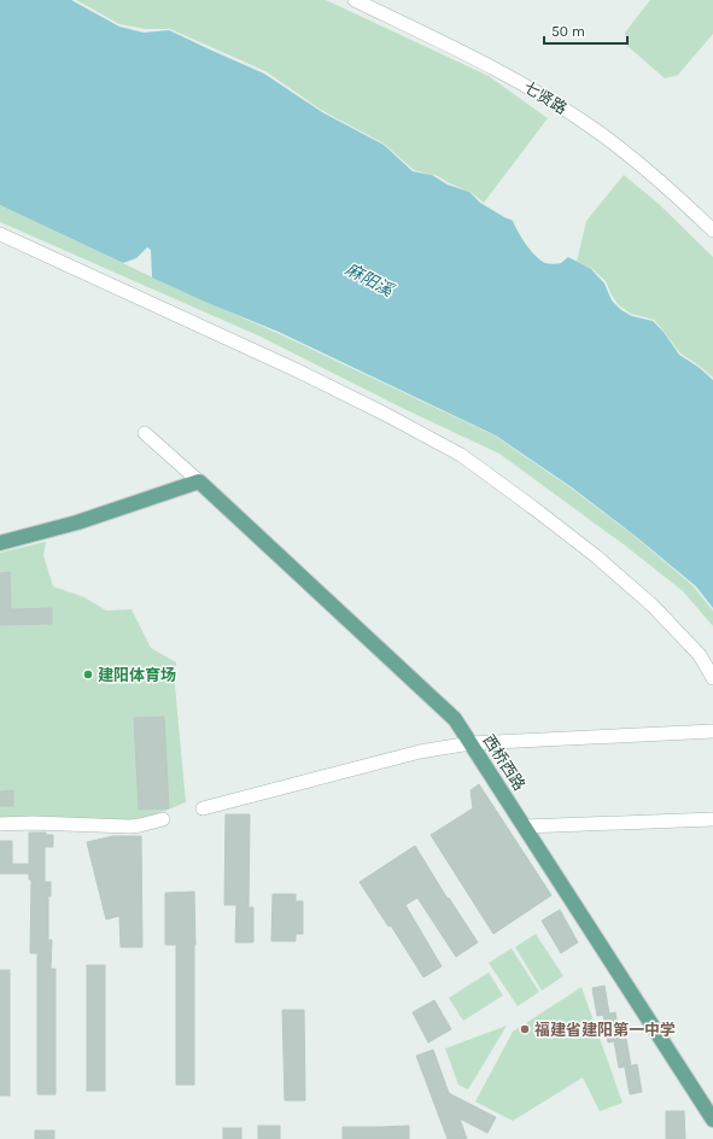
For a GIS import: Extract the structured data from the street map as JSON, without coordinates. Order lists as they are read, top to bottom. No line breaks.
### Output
{"streets":{"main road":["西桥西路"],"street":["七贤路"]},"water":["麻阳溪"],"places":["建阳体育场","福建省建阳第一中学"],"scale_bar":"50 m"}
